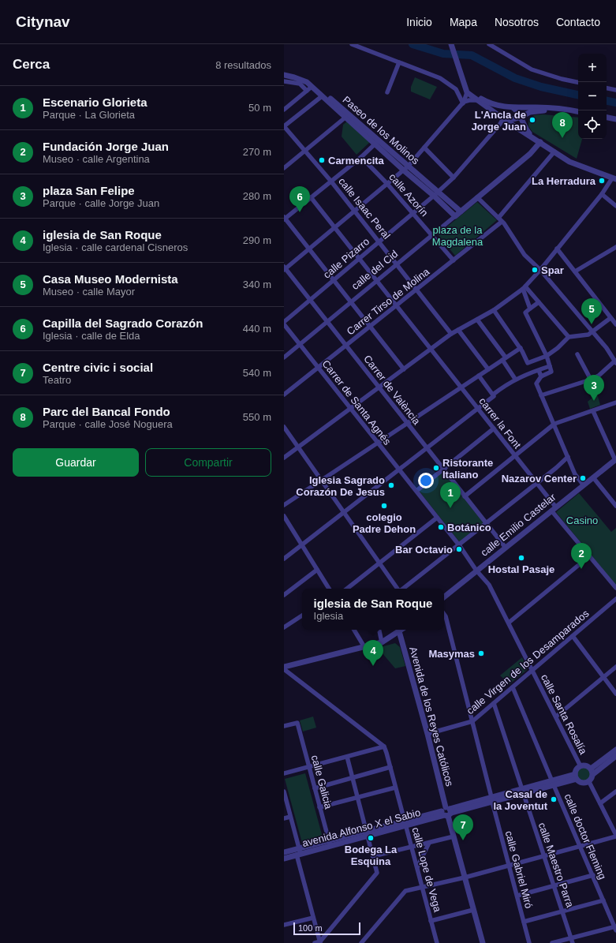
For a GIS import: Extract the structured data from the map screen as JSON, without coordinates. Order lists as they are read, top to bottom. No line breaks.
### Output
{"streets":{"street":["Paseo de los Molinos","calle Azorín","calle Isaac Peral","calle Pizarro","calle del Cid","Carrer Tirso de Molina","Carrer de València","Carrer de Santa Agnés","carrer la Font","calle Emilio Castelar","calle Virgen de los Desamparados","calle Santa Rosalía","Avenida de los Reyes Católicos","calle Galicia","avenida Alfonso X el Sabio","calle doctor Fleming","calle Maestro Parra","calle Lope de Vega","calle Gabriel Miró"]},"crossings":[["Paseo de los Molinos","calle Pizarro"],["Paseo de los Molinos","calle del Cid"],["calle Azorín","calle Pizarro"],["calle Azorín","calle del Cid"],["calle Azorín","Carrer Tirso de Molina"],["calle Isaac Peral","calle Pizarro"],["calle Isaac Peral","calle del Cid"],["calle Isaac Peral","Carrer Tirso de Molina"],["calle Pizarro","Carrer de València"],["calle Pizarro","Carrer de Santa Agnés"],["calle Pizarro","carrer la Font"],["calle del Cid","Carrer de València"],["calle del Cid","Carrer de Santa Agnés"],["calle del Cid","carrer la Font"],["Carrer Tirso de Molina","Carrer de València"],["Carrer Tirso de Molina","Carrer de Santa Agnés"],["Carrer Tirso de Molina","carrer la Font"],["Carrer de València","calle Emilio Castelar"],["Carrer de Santa Agnés","calle Santa Rosalía"],["carrer la Font","calle Emilio Castelar"],["calle Emilio Castelar","calle Santa Rosalía"],["calle Virgen de los Desamparados","calle Santa Rosalía"],["calle Virgen de los Desamparados","Avenida de los Reyes Católicos"],["calle Virgen de los Desamparados","calle doctor Fleming"],["calle Virgen de los Desamparados","calle Gabriel Miró"],["calle Santa Rosalía","avenida Alfonso X el Sabio"],["Avenida de los Reyes Católicos","avenida Alfonso X el Sabio"],["calle Galicia","avenida Alfonso X el Sabio"],["avenida Alfonso X el Sabio","calle doctor Fleming"],["avenida Alfonso X el Sabio","calle Maestro Parra"],["avenida Alfonso X el Sabio","calle Lope de Vega"],["avenida Alfonso X el Sabio","calle Gabriel Miró"]],"parks":["plaza de la Magdalena","Casino"],"places":["L'Ancla de Jorge Juan","Carmencita","La Herradura","Spar","Ristorante Italiano","Nazarov Center","Iglesia Sagrado Corazón De Jesus","colegio Padre Dehon","Botánico","Bar Octavio","Hostal Pasaje","Masymas","Casal de la Joventut","Bodega La Esquina"],"scale_bar":"100 m","page":{"header":"Citynav","nav":["Inicio","Mapa","Nosotros","Contacto"],"heading":["Cerca","8 resultados"],"map_buttons":["+","−"],"list":[{"mark":"1","name":"Escenario Glorieta","note":"Parque · La Glorieta","value":"50 m"},{"mark":"2","name":"Fundación Jorge Juan","note":"Museo · calle Argentina","value":"270 m"},{"mark":"3","name":"plaza San Felipe","note":"Parque · calle Jorge Juan","value":"280 m"},{"mark":"4","name":"iglesia de San Roque","note":"Iglesia · calle cardenal Cisneros","value":"290 m"},{"mark":"5","name":"Casa Museo Modernista","note":"Museo · calle Mayor","value":"340 m"},{"mark":"6","name":"Capilla del Sagrado Corazón","note":"Iglesia · calle de Elda","value":"440 m"},{"mark":"7","name":"Centre civic i social","note":"Teatro","value":"540 m"},{"mark":"8","name":"Parc del Bancal Fondo","note":"Parque · calle José Noguera","value":"550 m"}],"pins":["8","6","5","3","1","2","4","7"],"buttons":["Guardar","Compartir"],"popup":["iglesia de San Roque","Iglesia"],"scale":"100 m"}}
